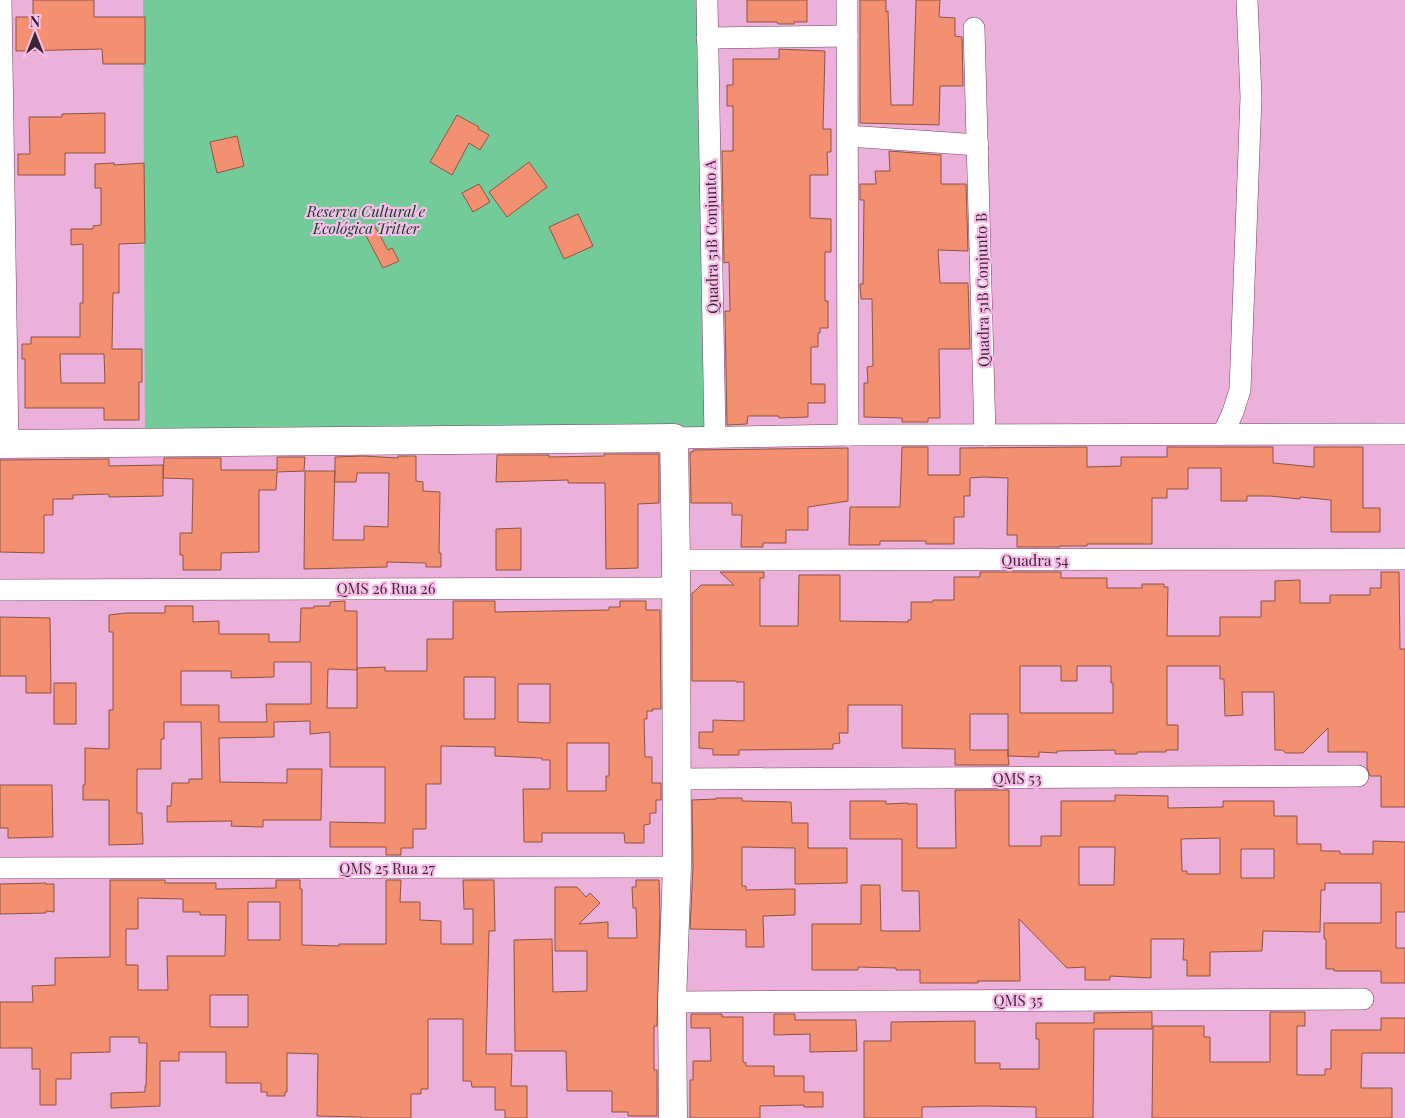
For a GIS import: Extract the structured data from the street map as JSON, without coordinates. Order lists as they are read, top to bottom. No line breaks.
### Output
{"streets":{"street":["Quadra 51B Conjunto A","Quadra 51B Conjunto B","Quadra 54","QMS 26 Rua 26","QMS 53","QMS 25 Rua 27","QMS 35"]},"parks":["Reserva Cultural e Ecológica Tritter"],"north":"top"}
